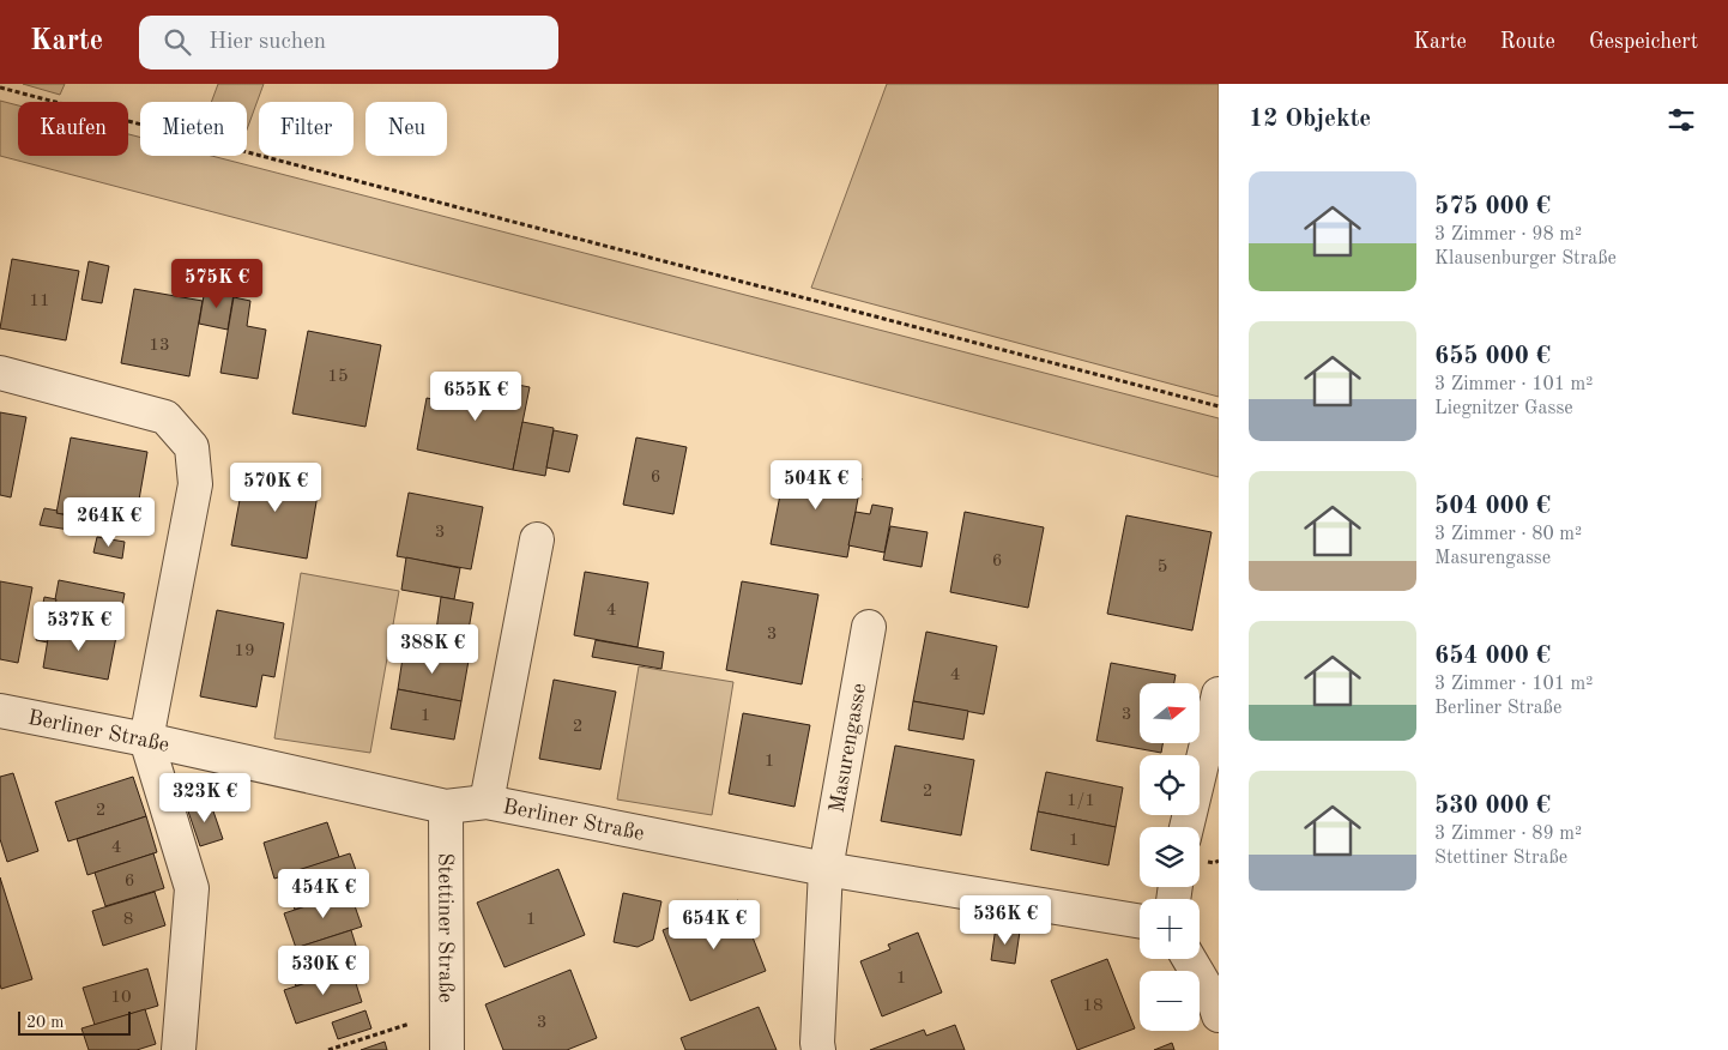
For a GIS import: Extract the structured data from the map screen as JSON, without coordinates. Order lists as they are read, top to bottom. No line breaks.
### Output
{"streets":{"street":["Berliner Straße","Masurengasse","Stettiner Straße"]},"crossings":[["Berliner Straße","Masurengasse"],["Berliner Straße","Stettiner Straße"]],"house_numbers":["11","13","15","6","3","6","5","4","3","19","4","3","1","2","1","2","1/1","2","1","4","6","8","1","1","10","18","3"],"scale_bar":"20 m","north":"right","page":{"header":"Karte","search":"Hier suchen","nav":["Karte","Route","Gespeichert"],"heading":"12 Objekte","chip":["Kaufen","Mieten","Filter","Neu"],"list":[{"name":"575 000 €","note":"3 Zimmer · 98 m² · Klausenburger Straße"},{"name":"655 000 €","note":"3 Zimmer · 101 m² · Liegnitzer Gasse"},{"name":"504 000 €","note":"3 Zimmer · 80 m² · Masurengasse"},{"name":"654 000 €","note":"3 Zimmer · 101 m² · Berliner Straße"},{"name":"530 000 €","note":"3 Zimmer · 89 m² · Stettiner Straße"}],"price":["575K €","655K €","504K €","570K €","264K €","537K €","388K €","323K €","454K €","536K €","654K €","530K €"],"map_buttons":["+","−"],"scale":"20 m"}}
